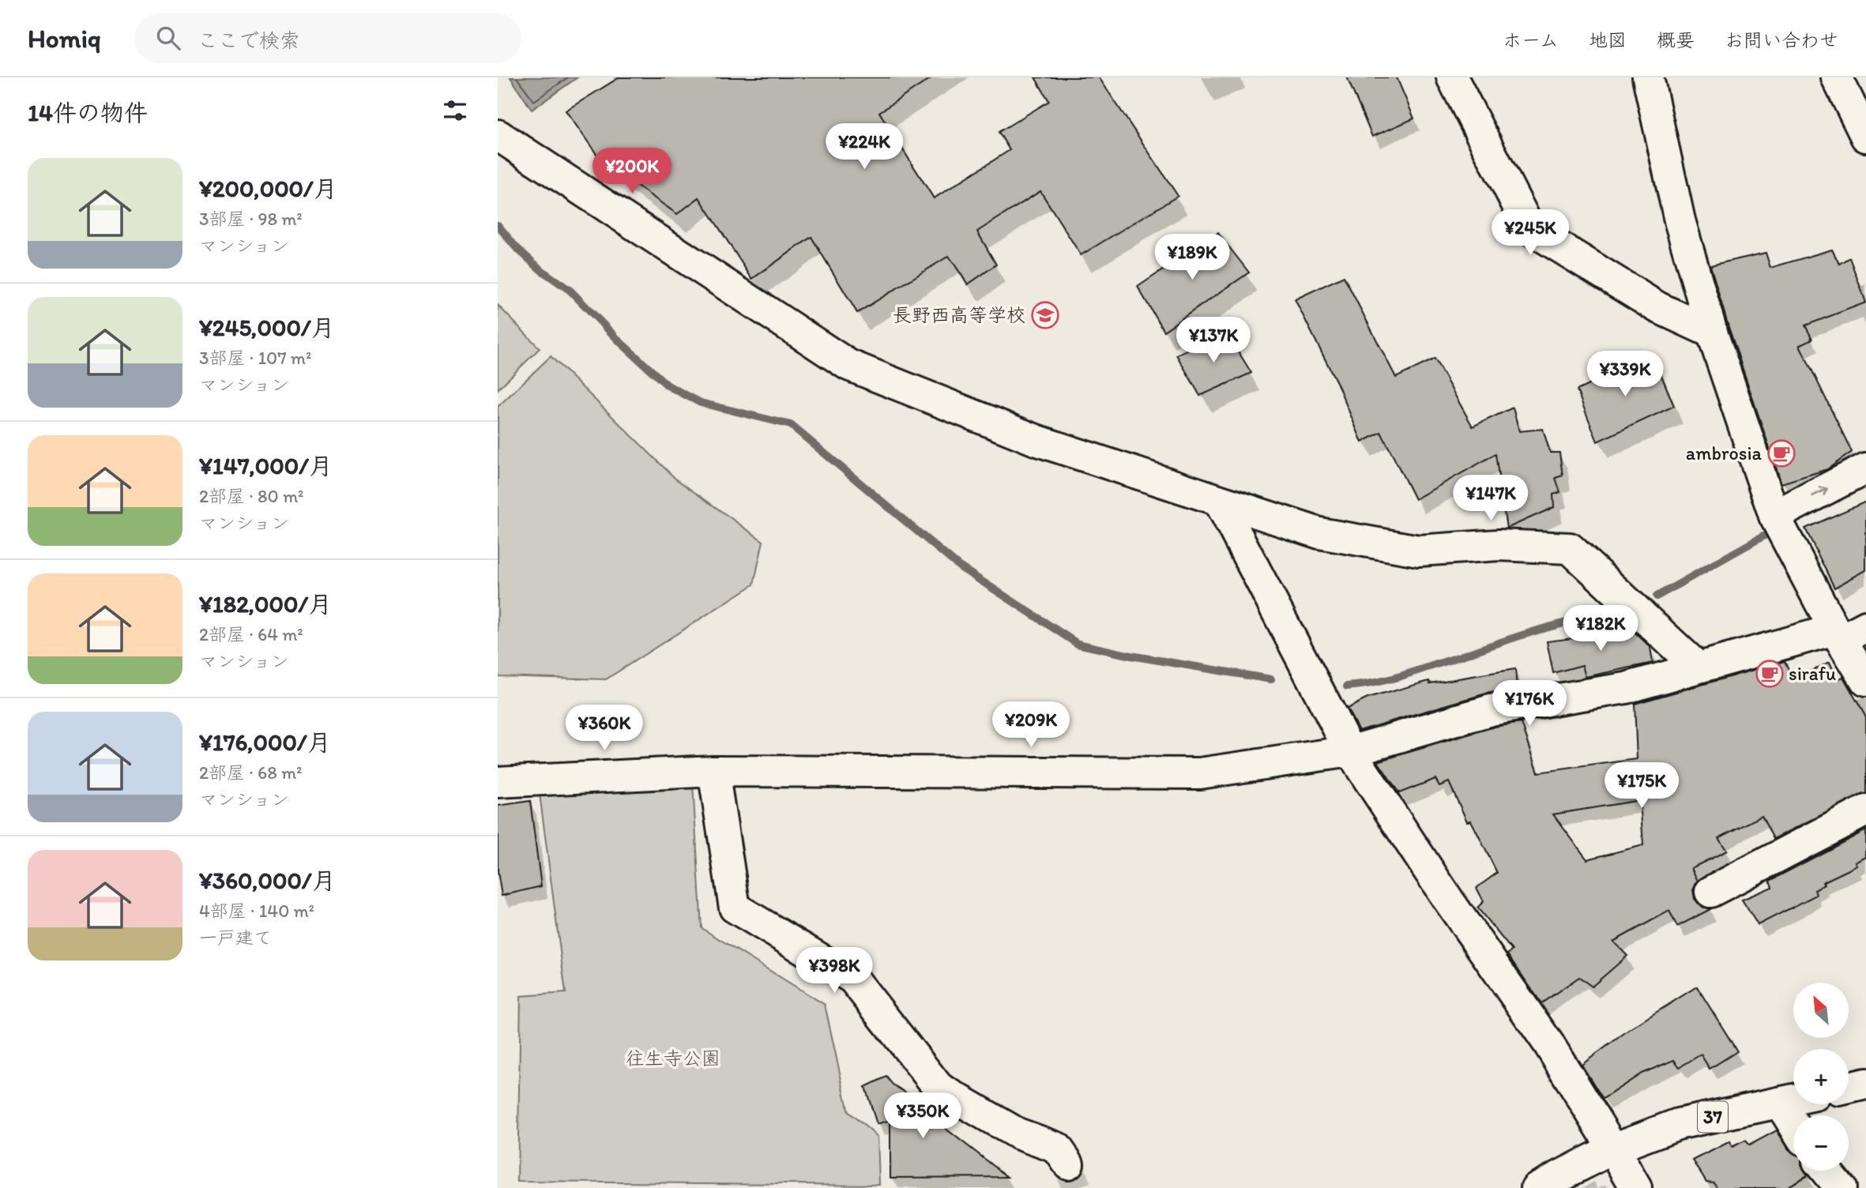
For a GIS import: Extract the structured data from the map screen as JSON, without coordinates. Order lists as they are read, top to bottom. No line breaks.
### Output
{"streets":{"street":["37"]},"parks":["往生寺公園"],"places":{"school or university":["長野西高等学校"],"cafe":["ambrosia","sirafu"]},"north":"top left","page":{"header":"Homiq","search":"ここで検索","nav":["ホーム","地図","概要","お問い合わせ"],"heading":"14件の物件","price":["¥224K","¥200K","¥245K","¥189K","¥137K","¥339K","¥147K","¥182K","¥176K","¥209K","¥360K","¥175K","¥398K","¥350K"],"list":[{"name":"¥200,000/月","note":"3部屋 · 98 m² · マンション"},{"name":"¥245,000/月","note":"3部屋 · 107 m² · マンション"},{"name":"¥147,000/月","note":"2部屋 · 80 m² · マンション"},{"name":"¥182,000/月","note":"2部屋 · 64 m² · マンション"},{"name":"¥176,000/月","note":"2部屋 · 68 m² · マンション"},{"name":"¥360,000/月","note":"4部屋 · 140 m² · 一戸建て"}],"map_buttons":["+","−"]}}
